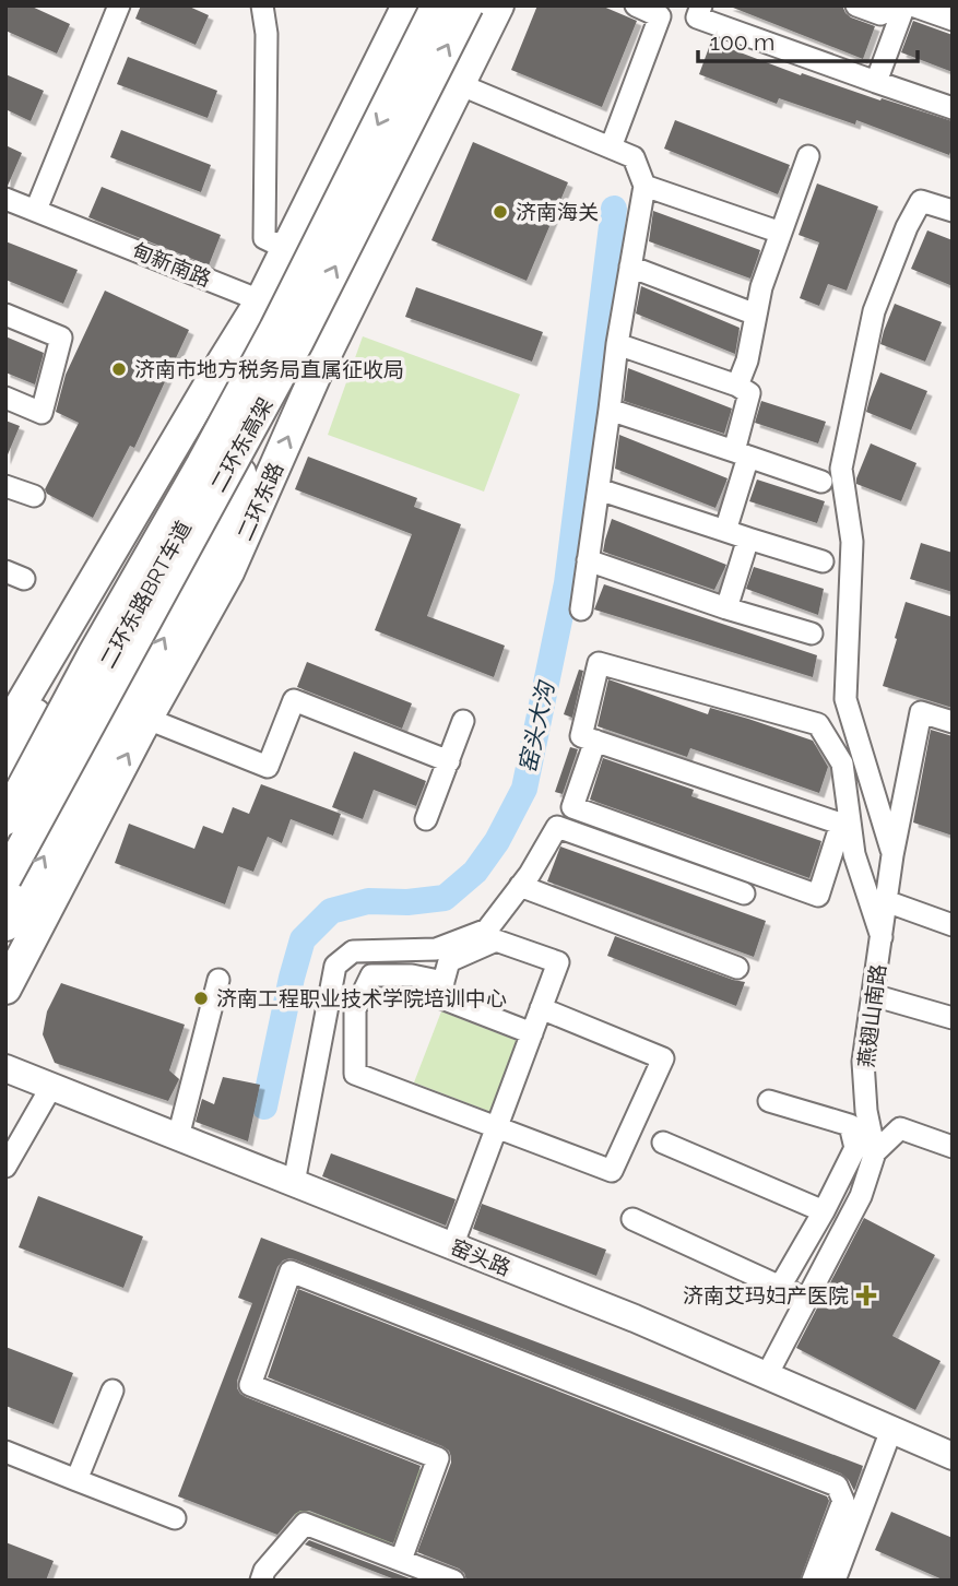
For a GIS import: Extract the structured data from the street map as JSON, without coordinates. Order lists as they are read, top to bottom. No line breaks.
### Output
{"streets":{"highway":["二环东高架","二环东路"],"main road":["窑头路"],"street":["甸新南路","二环东路BRT车道","燕翅山南路"]},"crossings":[["甸新南路","二环东路"],["二环东高架","二环东路BRT车道"],["燕翅山南路","窑头路"]],"water":["窑头大沟"],"places":{"other":["济南海关","济南市地方税务局直属征收局","济南工程职业技术学院培训中心"],"health":["济南艾玛妇产医院"]},"scale_bar":"100 m"}
